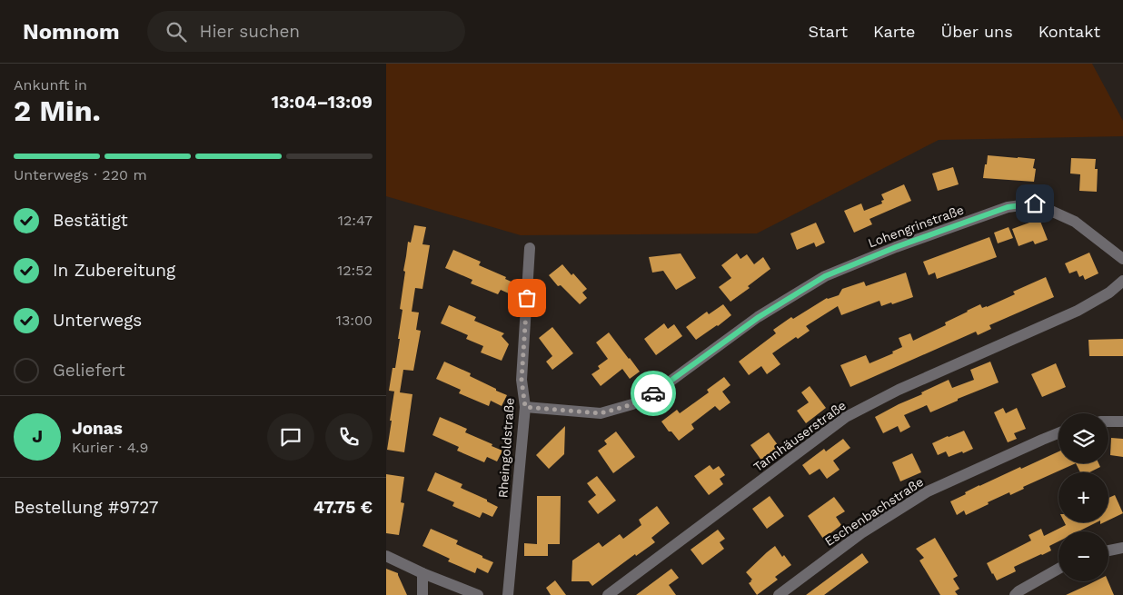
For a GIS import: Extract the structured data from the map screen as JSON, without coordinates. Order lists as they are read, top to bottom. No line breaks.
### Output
{"streets":{"street":["Lohengrinstraße","Tannhäuserstraße","Rheingoldstraße","Eschenbachstraße"]},"crossings":[["Lohengrinstraße","Rheingoldstraße"]],"page":{"header":"Nomnom","search":"Hier suchen","nav":["Start","Karte","Über uns","Kontakt"],"heading":["2 Min.","Ankunft in","13:04–13:09"],"panel":["Jonas","Kurier · 4.9","Bestellung #9727","47.75 €"],"bar":"Unterwegs · 220 m","list":[["Bestätigt","12:47"],["In Zubereitung","12:52"],["Unterwegs","13:00"],"Geliefert"],"round":"J","map_buttons":["+","−"]}}
